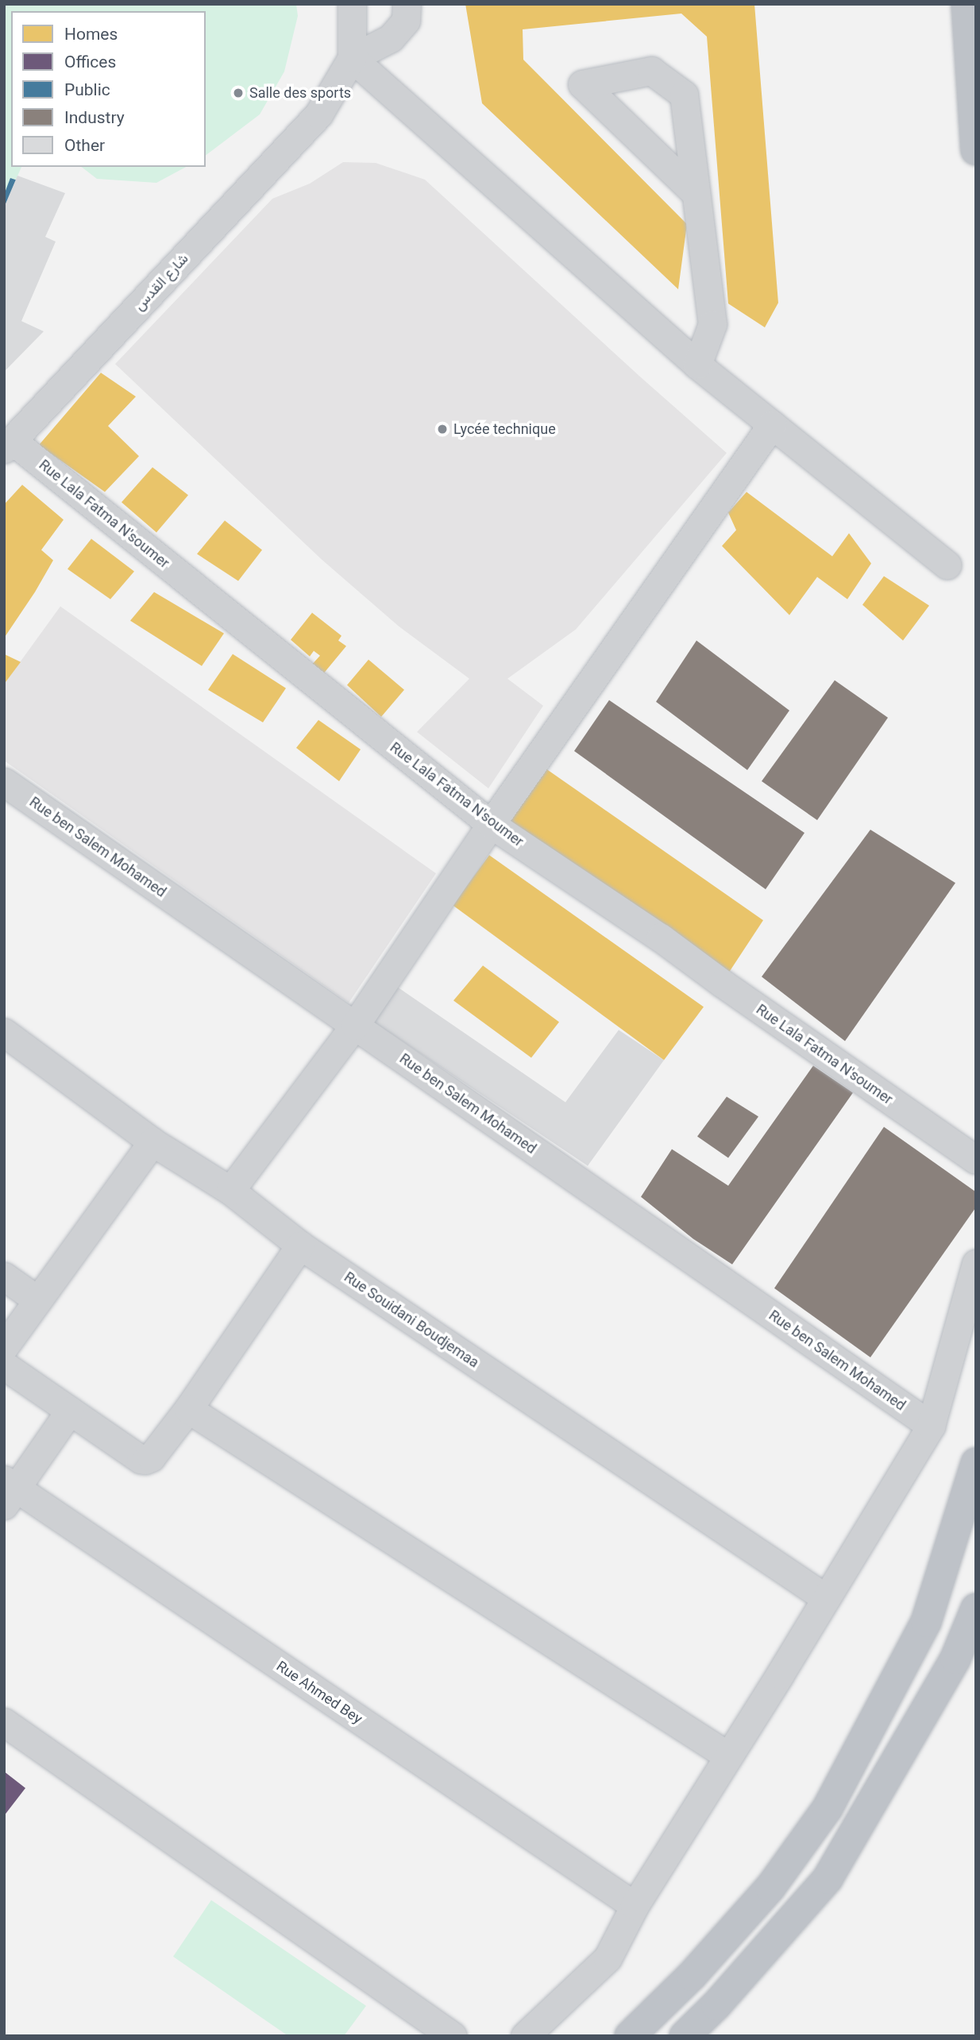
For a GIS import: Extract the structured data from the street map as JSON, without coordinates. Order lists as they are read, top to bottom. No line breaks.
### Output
{"streets":{"street":["شارع القدس","Rue Lala Fatma N'soumer","Rue ben Salem Mohamed","Rue Souidani Boudjemaa","Rue Ahmed Bey"]},"crossings":[["شارع القدس","Rue Lala Fatma N'soumer"]],"places":["Salle des sports","Lycée technique"],"legend":["Homes","Offices","Public","Industry","Other"]}
